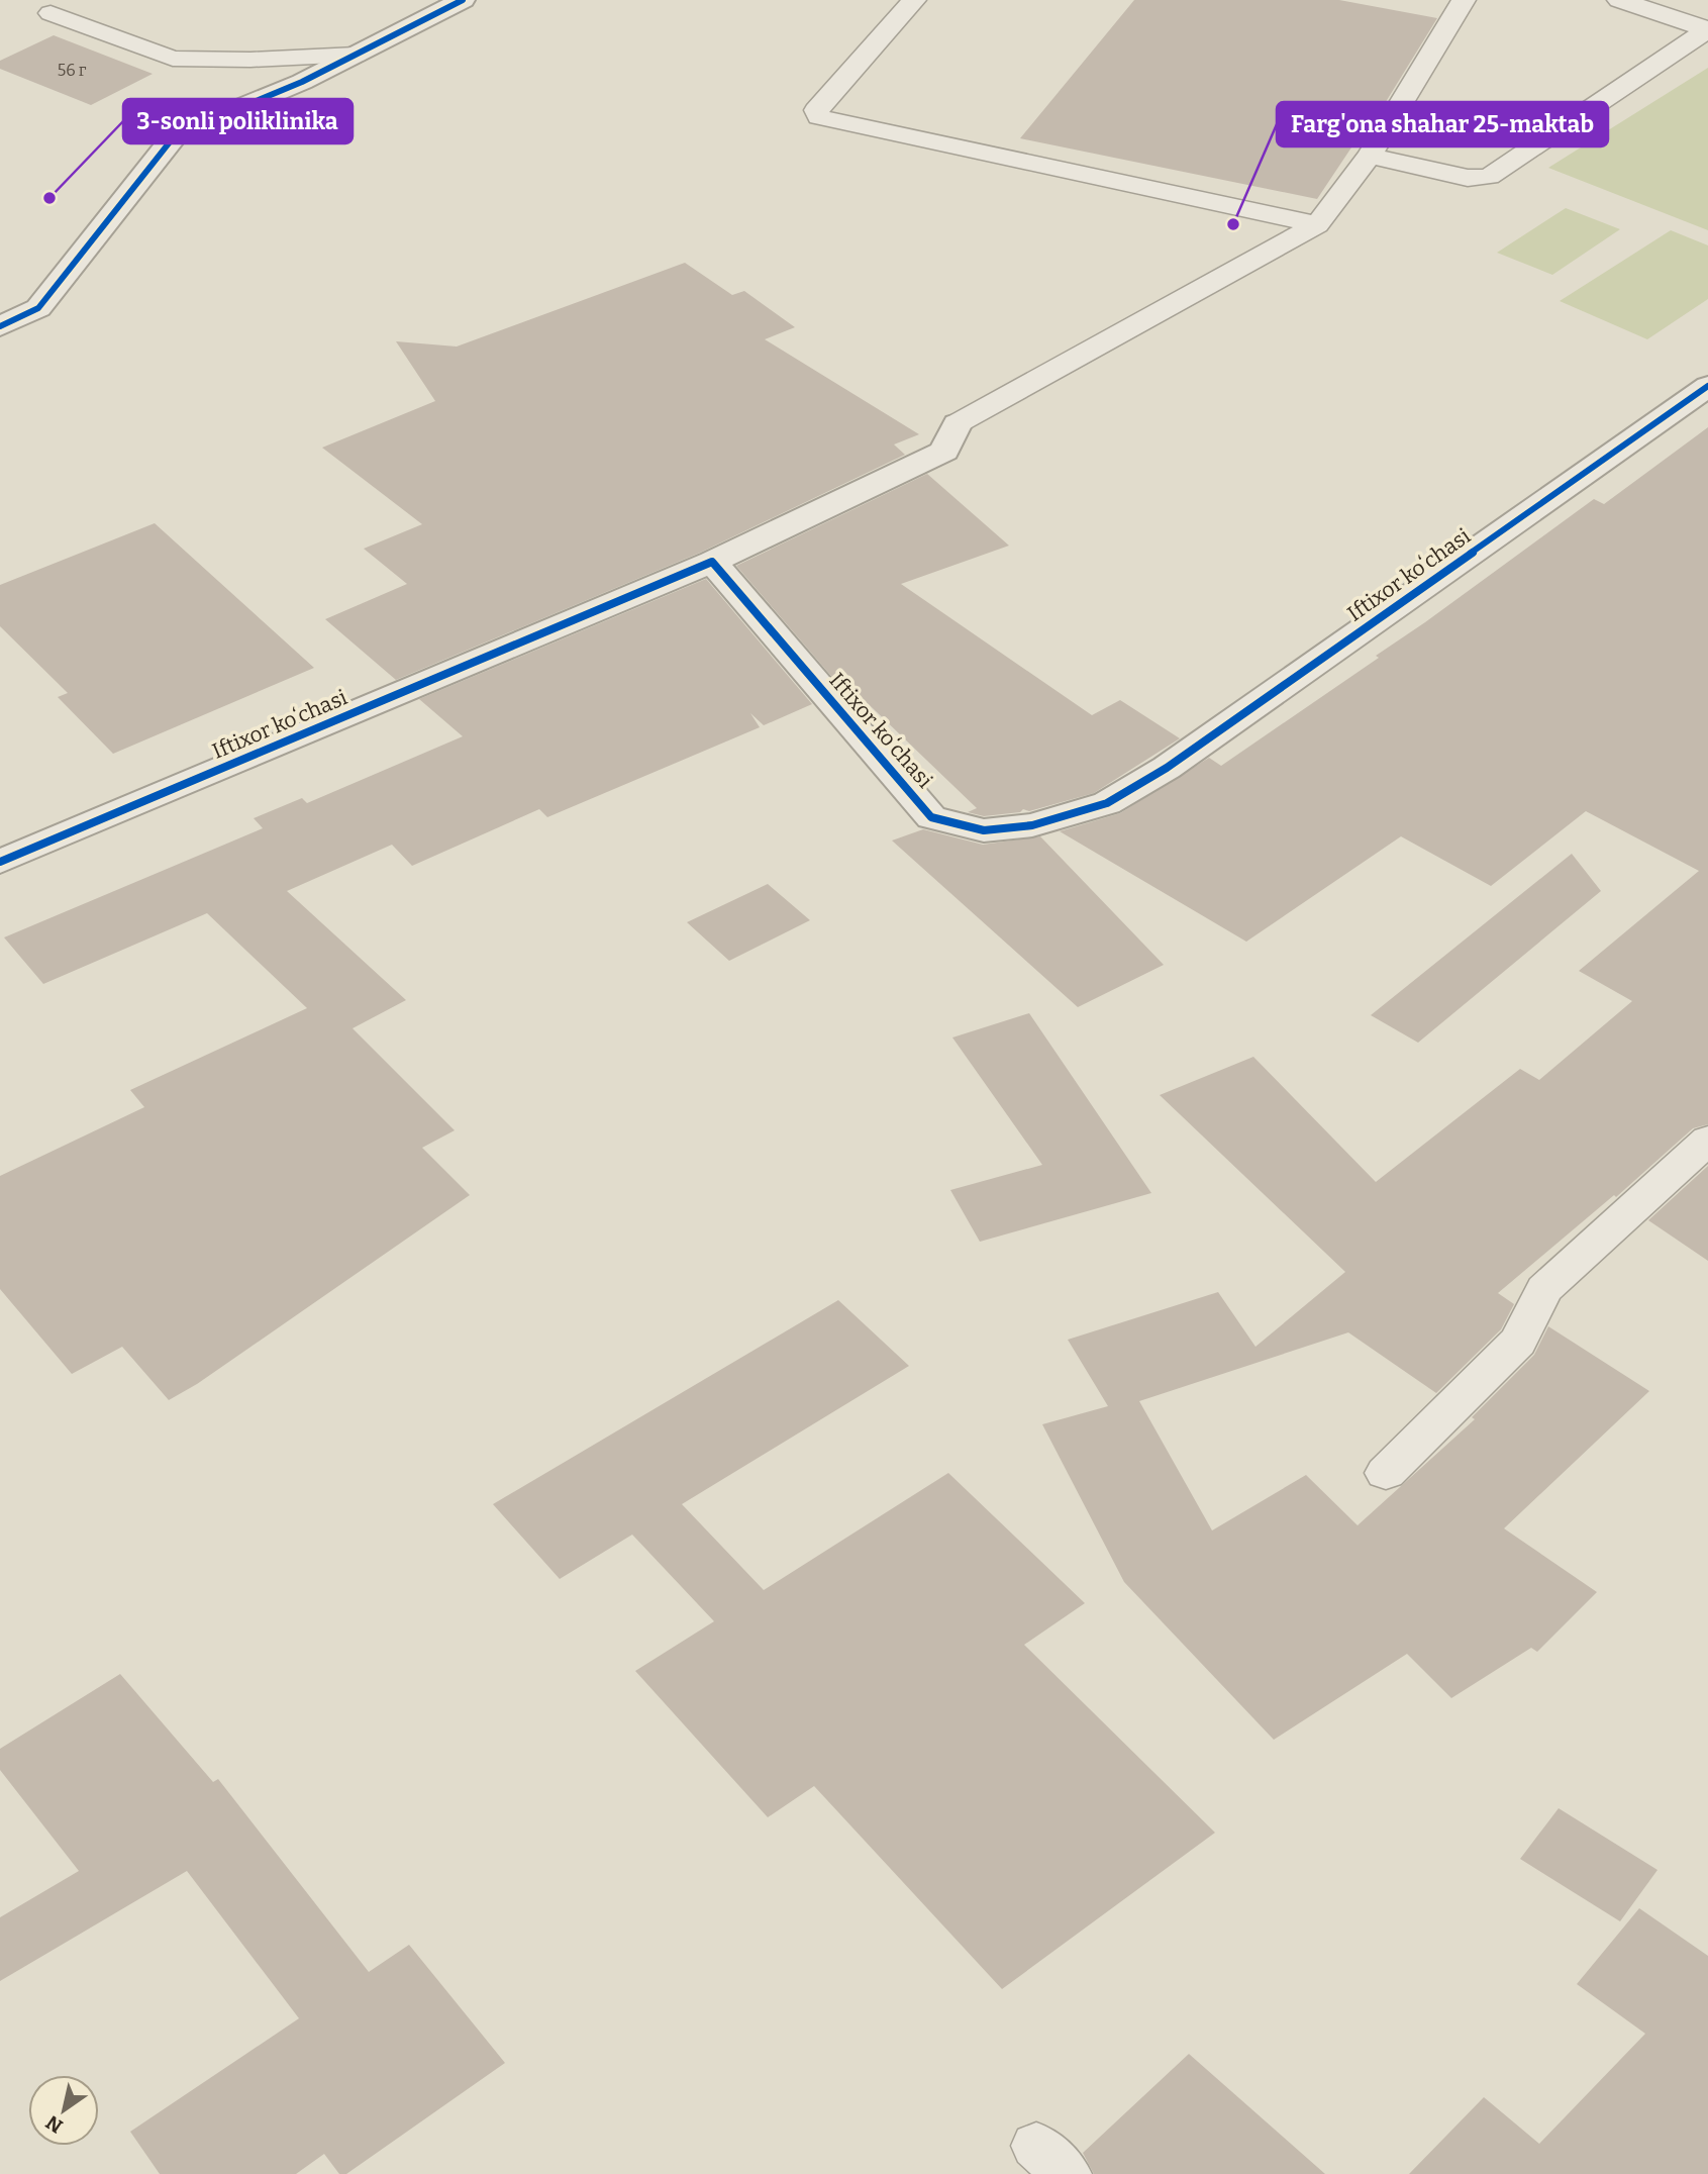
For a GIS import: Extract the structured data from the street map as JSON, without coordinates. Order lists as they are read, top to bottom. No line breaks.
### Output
{"streets":{"street":["Iftixor koʻchasi"]},"places":["3-sonli poliklinika","Farg'ona shahar 25-maktab"],"house_numbers":["56 г"],"north":"bottom left"}
